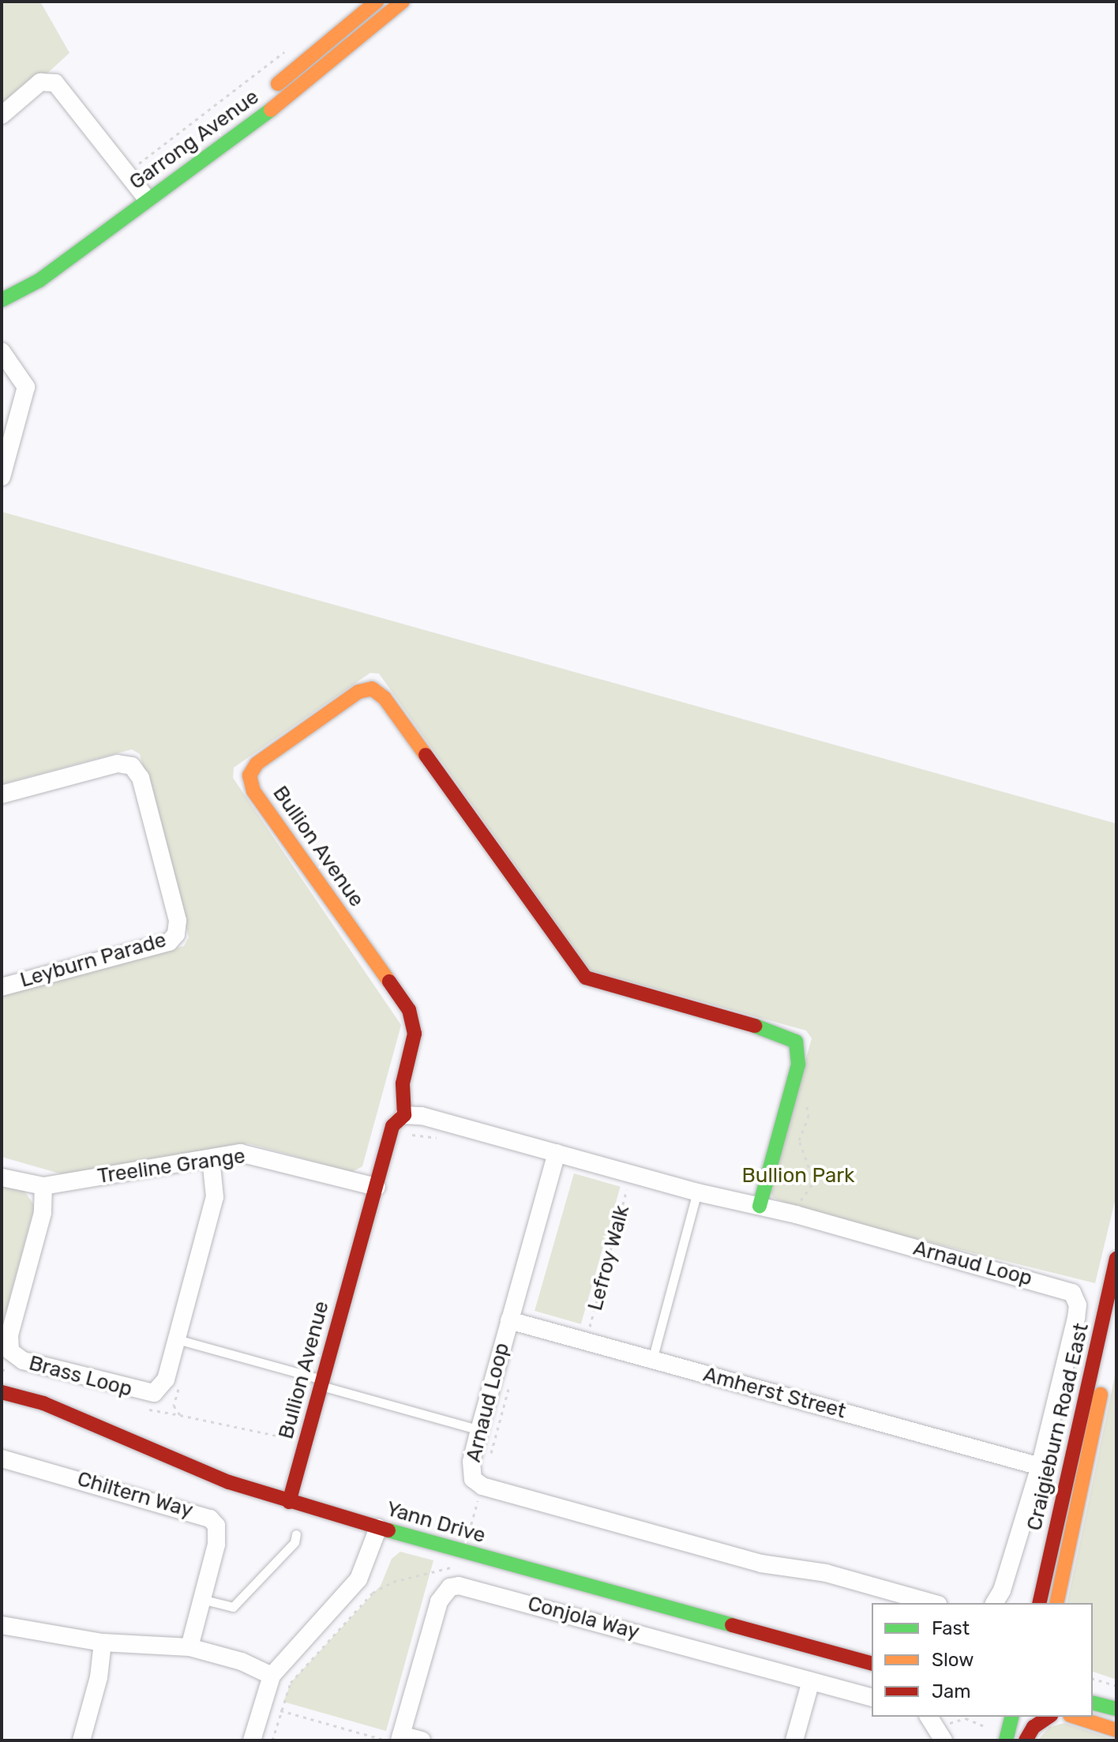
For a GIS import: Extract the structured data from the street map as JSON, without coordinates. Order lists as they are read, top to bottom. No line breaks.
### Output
{"streets":{"street":["Garrong Avenue","Bullion Avenue","Leyburn Parade","Treeline Grange","Arnaud Loop","Brass Loop","Amherst Street","Craigieburn Road East","Chiltern Way","Yann Drive","Conjola Way"],"path":["Lefroy Walk"]},"crossings":[["Bullion Avenue","Treeline Grange"],["Bullion Avenue","Arnaud Loop"],["Bullion Avenue","Yann Drive"],["Treeline Grange","Brass Loop"],["Lefroy Walk","Arnaud Loop"],["Lefroy Walk","Amherst Street"],["Arnaud Loop","Amherst Street"]],"parks":["Bullion Park"],"legend":["Fast","Slow","Jam"]}
